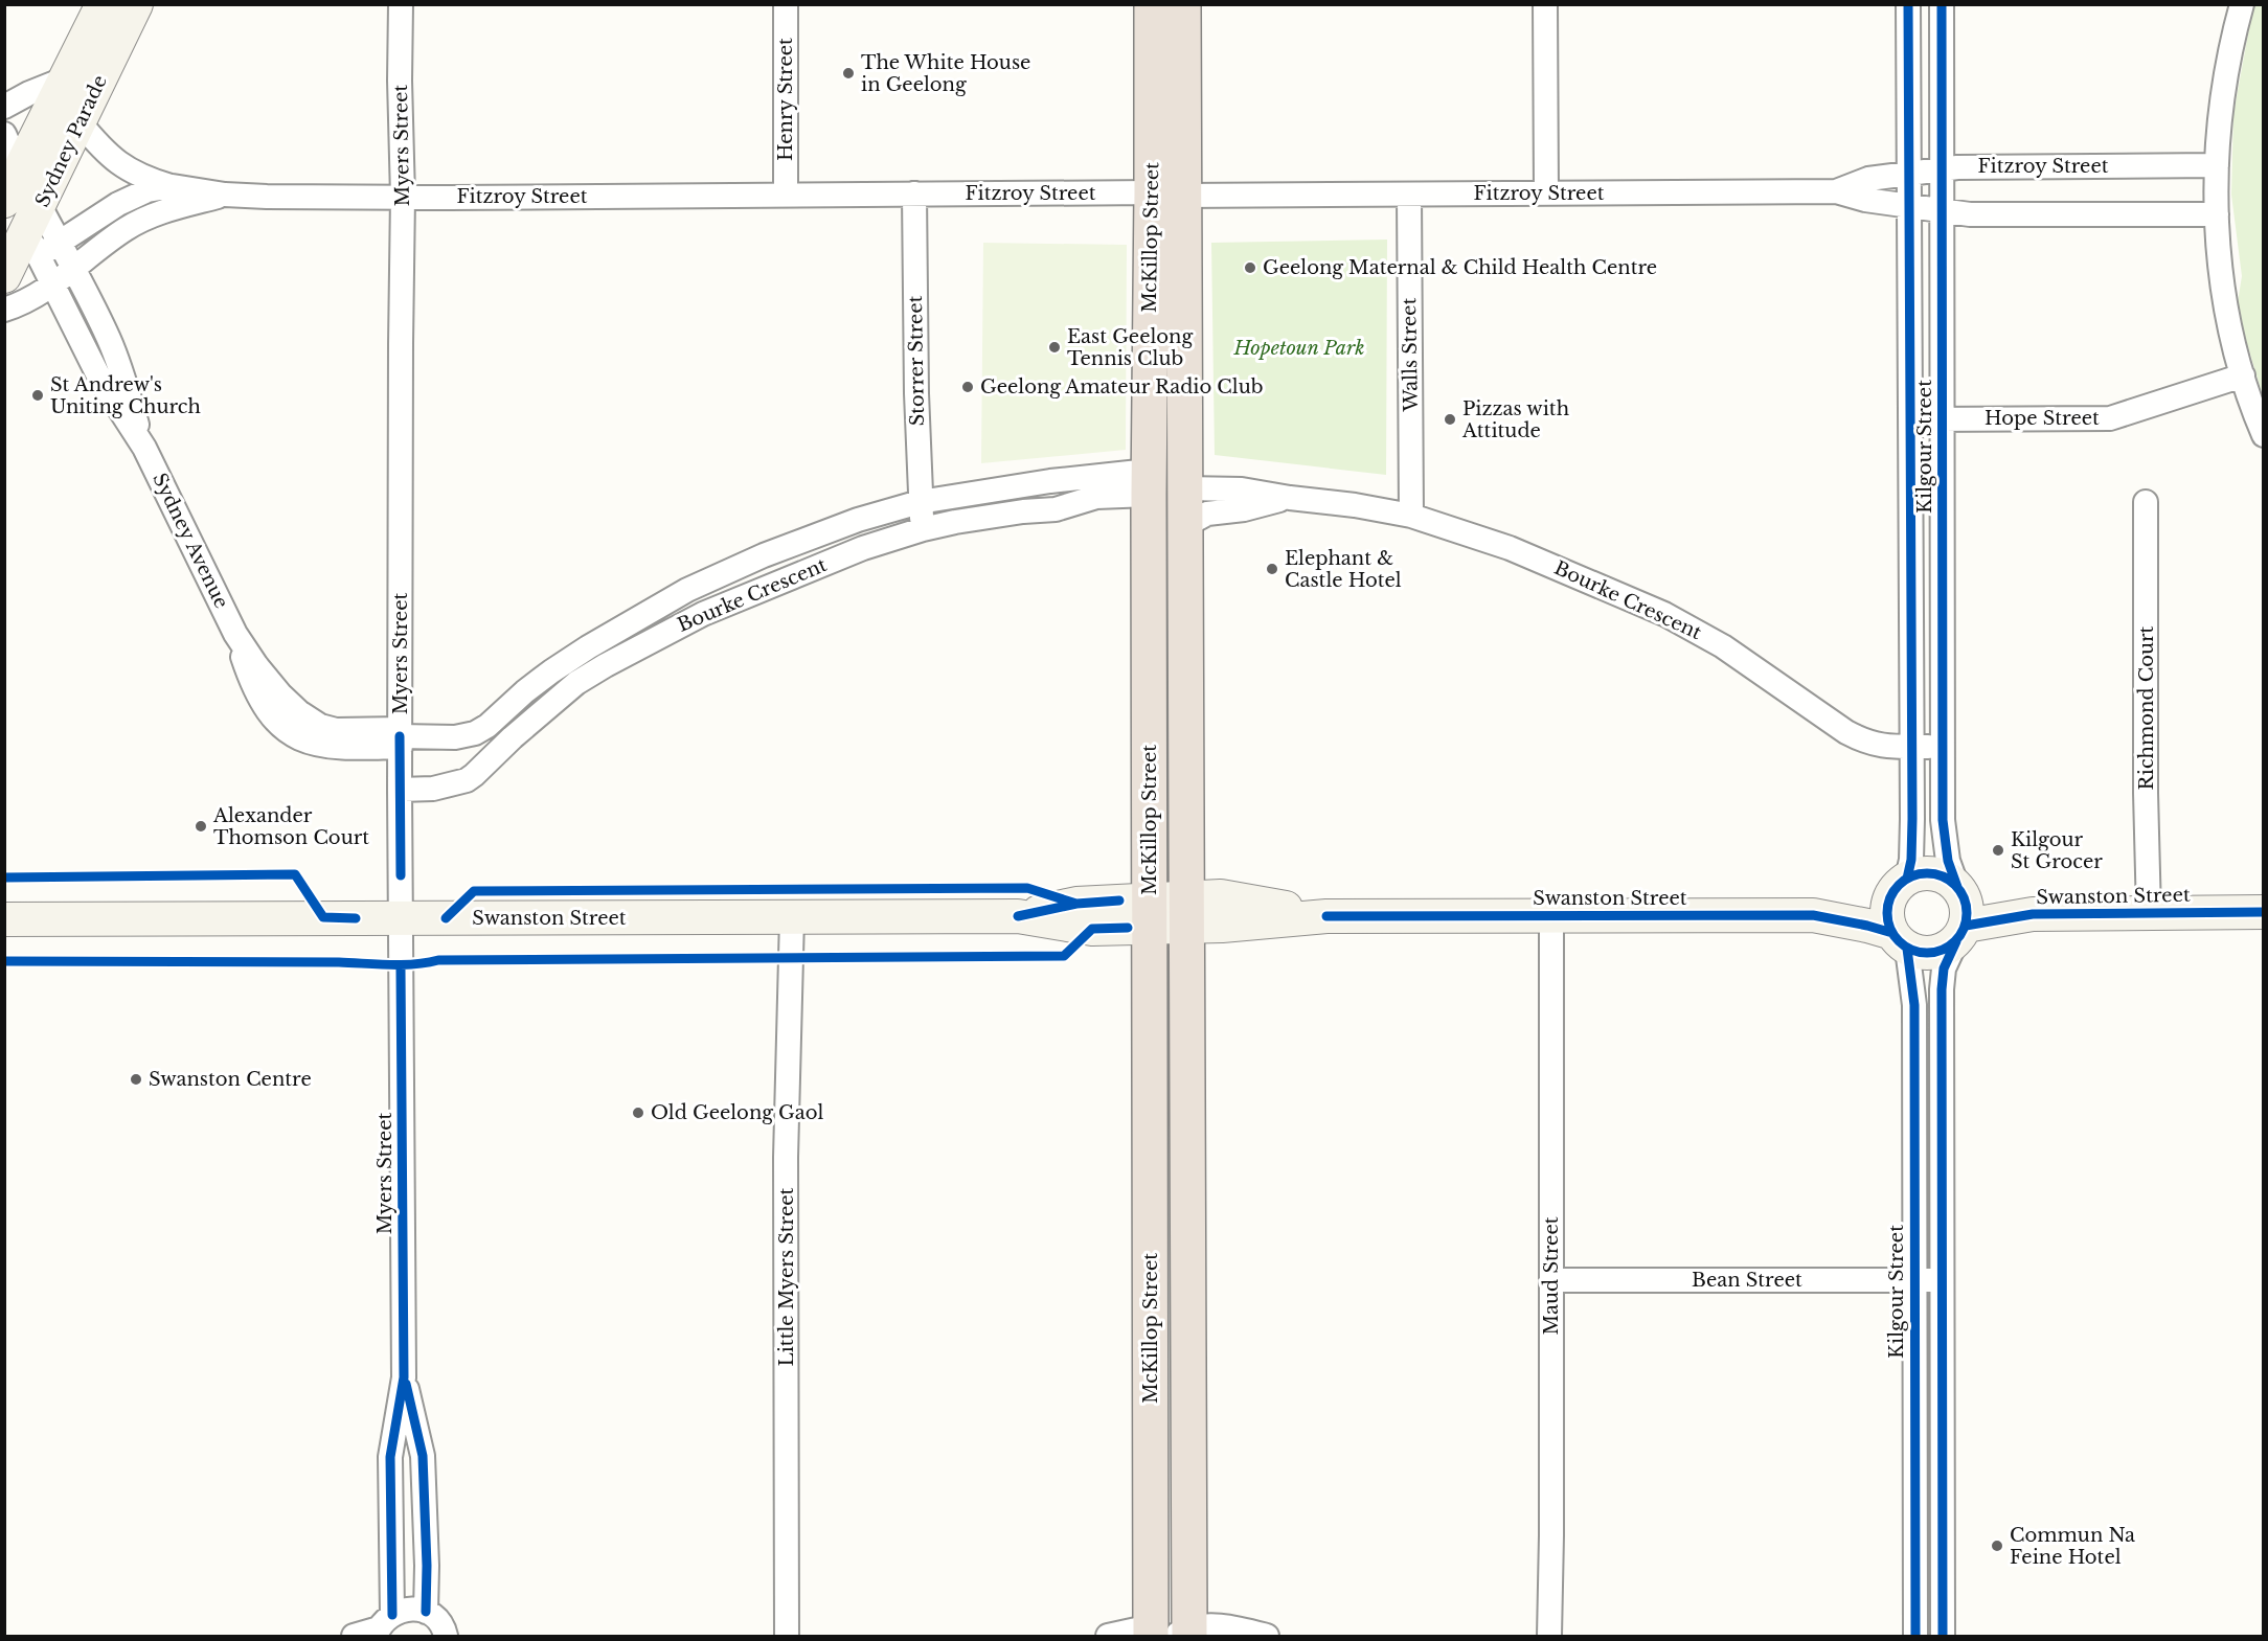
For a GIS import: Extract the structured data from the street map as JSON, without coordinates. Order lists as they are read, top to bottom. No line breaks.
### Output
{"streets":{"highway":["McKillop Street"],"street":["Henry Street","Sydney Parade","Myers Street","Fitzroy Street","Walls Street","Storrer Street","Hope Street","Kilgour Street","Sydney Avenue","Bourke Crescent","Richmond Court","Swanston Street","Maud Street","Little Myers Street","Bean Street"]},"crossings":[["Henry Street","Fitzroy Street"],["Sydney Parade","Fitzroy Street"],["Sydney Parade","Sydney Avenue"],["Myers Street","Fitzroy Street"],["Myers Street","Sydney Avenue"],["Myers Street","Bourke Crescent"],["Myers Street","Swanston Street"],["Fitzroy Street","McKillop Street"],["Fitzroy Street","Walls Street"],["Fitzroy Street","Storrer Street"],["Fitzroy Street","Kilgour Street"],["Fitzroy Street","Sydney Avenue"],["McKillop Street","Bourke Crescent"],["McKillop Street","Swanston Street"],["Walls Street","Bourke Crescent"],["Storrer Street","Bourke Crescent"],["Hope Street","Kilgour Street"],["Kilgour Street","Bourke Crescent"],["Kilgour Street","Swanston Street"],["Kilgour Street","Bean Street"],["Sydney Avenue","Bourke Crescent"],["Richmond Court","Swanston Street"],["Swanston Street","Maud Street"],["Swanston Street","Little Myers Street"],["Maud Street","Bean Street"]],"parks":["Hopetoun Park"],"places":["The White House in Geelong","Geelong Maternal & Child Health Centre","East Geelong Tennis Club","Geelong Amateur Radio Club","St Andrew's Uniting Church","Pizzas with Attitude","Elephant & Castle Hotel","Alexander Thomson Court","Kilgour St Grocer","Swanston Centre","Old Geelong Gaol","Commun Na Feine Hotel"]}
